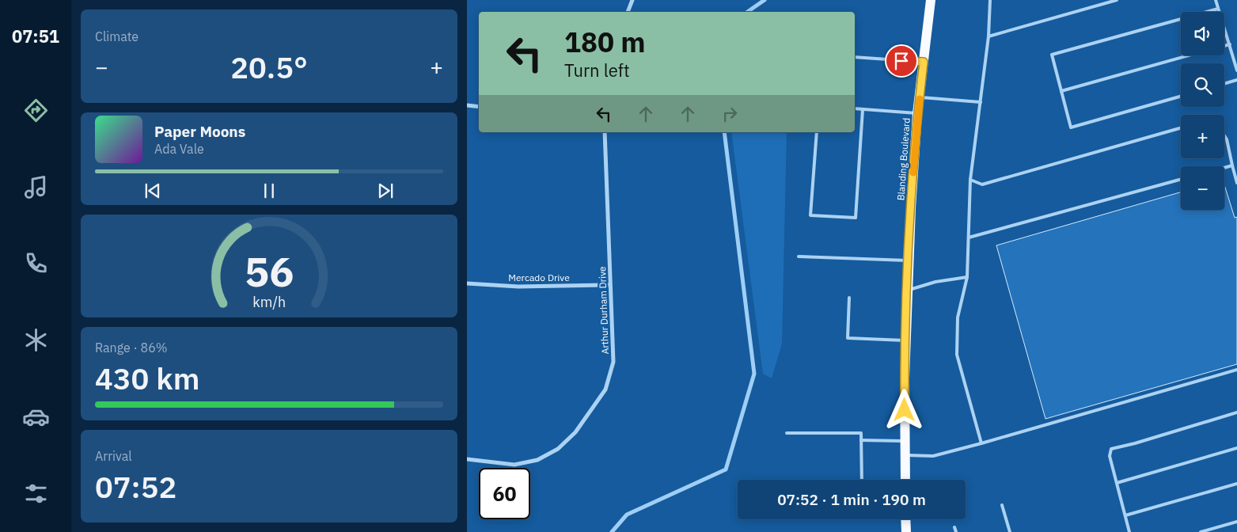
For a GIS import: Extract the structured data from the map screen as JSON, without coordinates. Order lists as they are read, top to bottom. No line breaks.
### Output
{"streets":{"main road":["Blanding Boulevard"],"street":["Mercado Drive","Arthur Durham Drive"]},"crossings":[["Mercado Drive","Arthur Durham Drive"]],"page":{"tabs":"07:51","tile":["Climate",["Range · 86%","430 km"],["Arrival","07:52"]],"map_buttons":["+","−"],"turn":["180 m","Turn left"],"heat":["−","20.5°","+"],"song":["Paper Moons","Ada Vale"],"limit":"60","trip":"07:52 · 1 min · 190 m","gauge":["56","km/h"]}}
